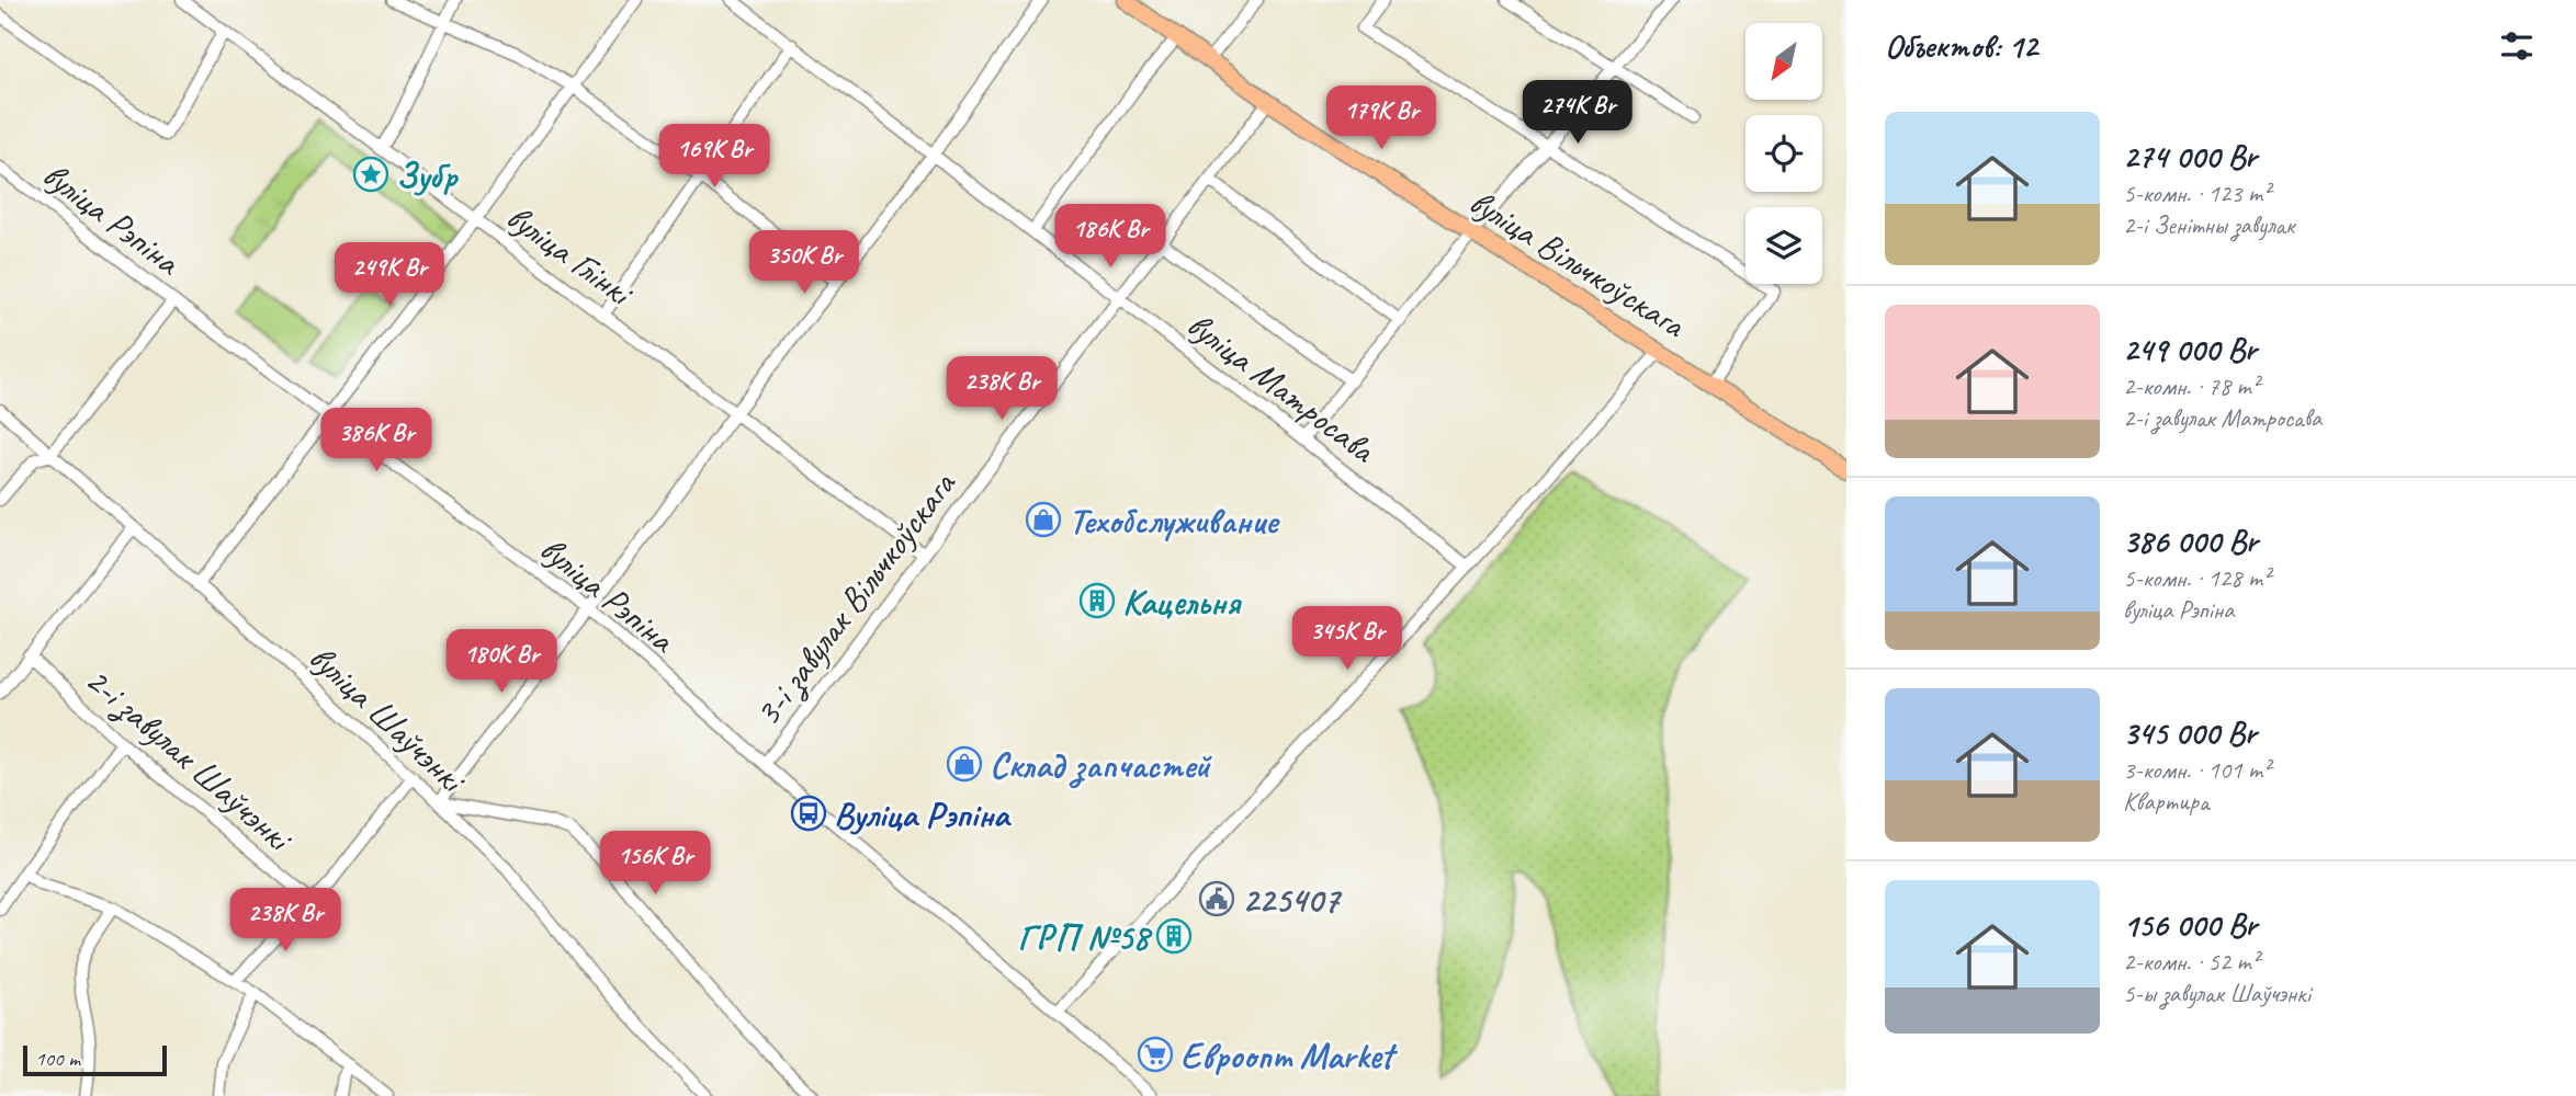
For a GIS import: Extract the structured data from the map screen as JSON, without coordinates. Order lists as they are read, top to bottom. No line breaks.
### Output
{"streets":{"main road":["вуліца Вільчкоўскага"],"street":["вуліца Рэпіна","вуліца Глінкі","вуліца Матросава","3-і завулак Вільчкоўскага","вуліца Шаўчэнкі","2-і завулак Шаўчэнкі"]},"crossings":[["вуліца Рэпіна","3-і завулак Вільчкоўскага"],["вуліца Глінкі","3-і завулак Вільчкоўскага"],["вуліца Вільчкоўскага","3-і завулак Вільчкоўскага"],["вуліца Матросава","3-і завулак Вільчкоўскага"]],"places":{"place":["Зубр"],"shop":["Техобслуживание","Склад запчастей"],"building":["Кацельня","ГРП №58"],"bus stop":["Вуліца Рэпіна"],"public building":["225407"],"supermarket":["Евроопт Market"]},"scale_bar":"100 m","north":"bottom left","page":{"heading":"Объектов: 12","price":["274K Br","179K Br","169K Br","186K Br","350K Br","249K Br","238K Br","386K Br","345K Br","180K Br","156K Br","238K Br"],"list":[{"name":"274 000 Br","note":"5-комн. · 123 m² · 2-і Зенітны завулак"},{"name":"249 000 Br","note":"2-комн. · 78 m² · 2-і завулак Матросава"},{"name":"386 000 Br","note":"5-комн. · 128 m² · вуліца Рэпіна"},{"name":"345 000 Br","note":"3-комн. · 101 m² · Квартира"},{"name":"156 000 Br","note":"2-комн. · 52 m² · 5-ы завулак Шаўчэнкі"}],"scale":"100 m"}}
